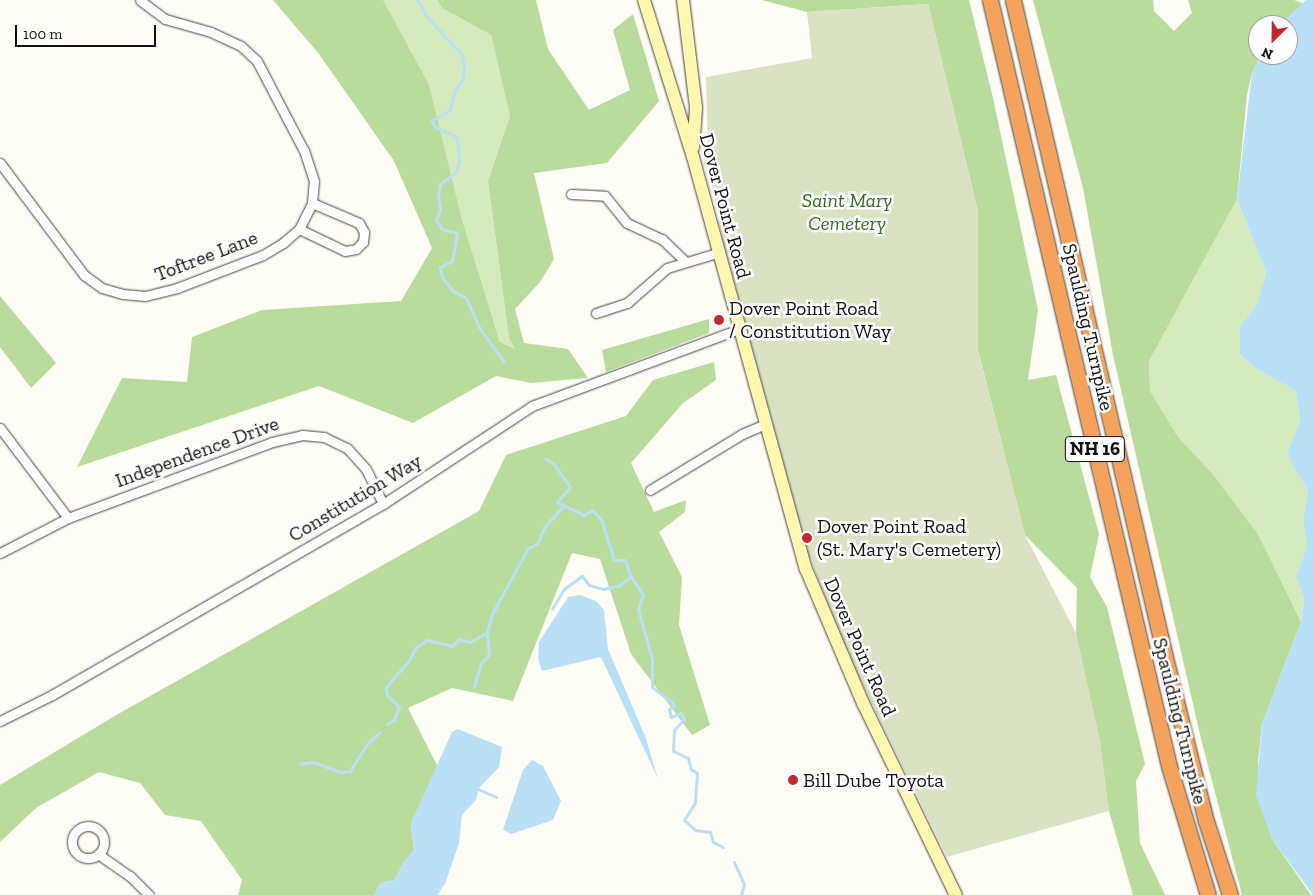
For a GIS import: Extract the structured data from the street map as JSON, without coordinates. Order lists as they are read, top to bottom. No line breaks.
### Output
{"streets":{"highway":["Spaulding Turnpike","NH 16"],"main road":["Dover Point Road"],"street":["Toftree Lane","Independence Drive","Constitution Way"]},"crossings":[["Dover Point Road","Constitution Way"],["Independence Drive","Constitution Way"]],"parks":["Saint Mary Cemetery"],"places":["Dover Point Road / Constitution Way","Dover Point Road (St. Mary's Cemetery)","Bill Dube Toyota"],"scale_bar":"100 m","north":"bottom left"}
